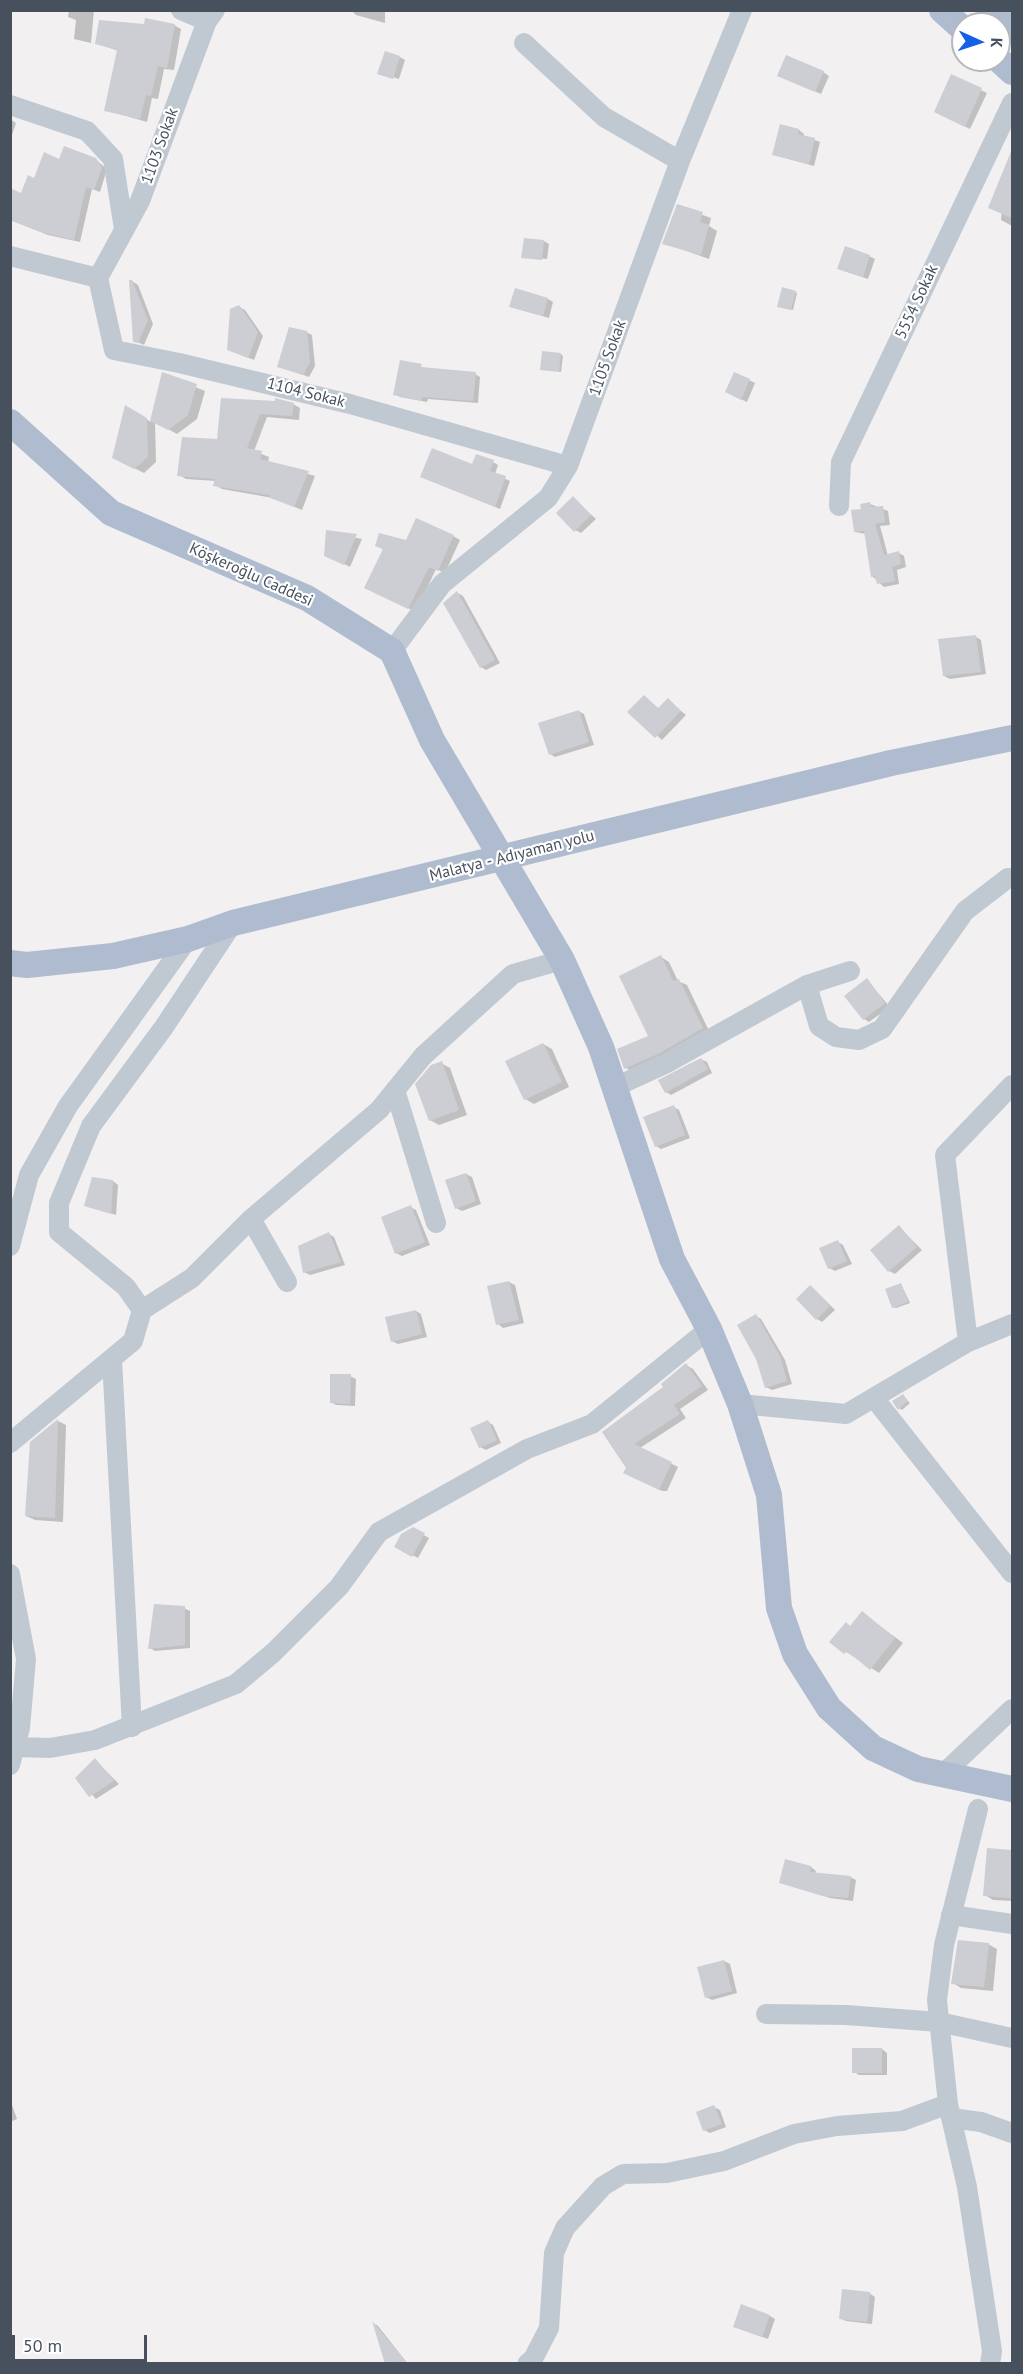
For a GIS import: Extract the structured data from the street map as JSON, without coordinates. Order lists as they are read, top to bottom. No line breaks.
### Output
{"streets":{"main road":["Köşkeroğlu Caddesi","Malatya - Adıyaman yolu"],"street":["1103 Sokak","5554 Sokak","1105 Sokak","1104 Sokak"]},"crossings":[["1103 Sokak","1104 Sokak"],["1105 Sokak","1104 Sokak"],["1105 Sokak","Köşkeroğlu Caddesi"]],"scale_bar":"50 m","north":"right"}
